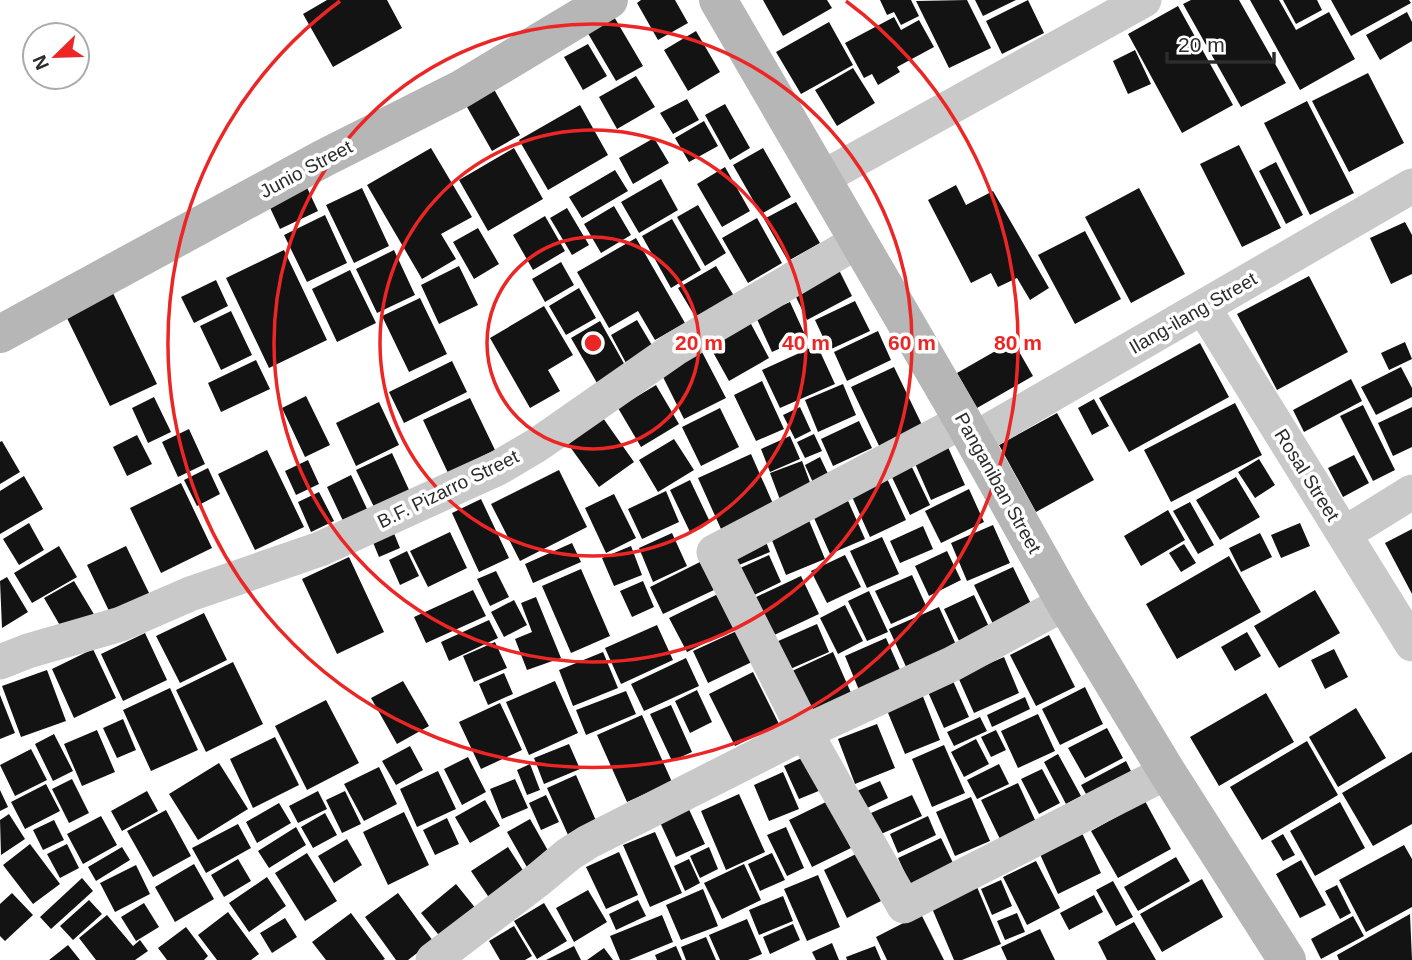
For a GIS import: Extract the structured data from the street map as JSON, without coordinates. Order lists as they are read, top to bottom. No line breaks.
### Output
{"streets":{"street":["Junio Street","Ilang-ilang Street","Rosal Street","Panganiban Street","B.F. Pizarro Street"]},"crossings":[["Ilang-ilang Street","Rosal Street"],["Ilang-ilang Street","Panganiban Street"],["Panganiban Street","B.F. Pizarro Street"]],"scale_bar":"20 m","north":"bottom left","rings":["20 m","40 m","60 m","80 m"]}
